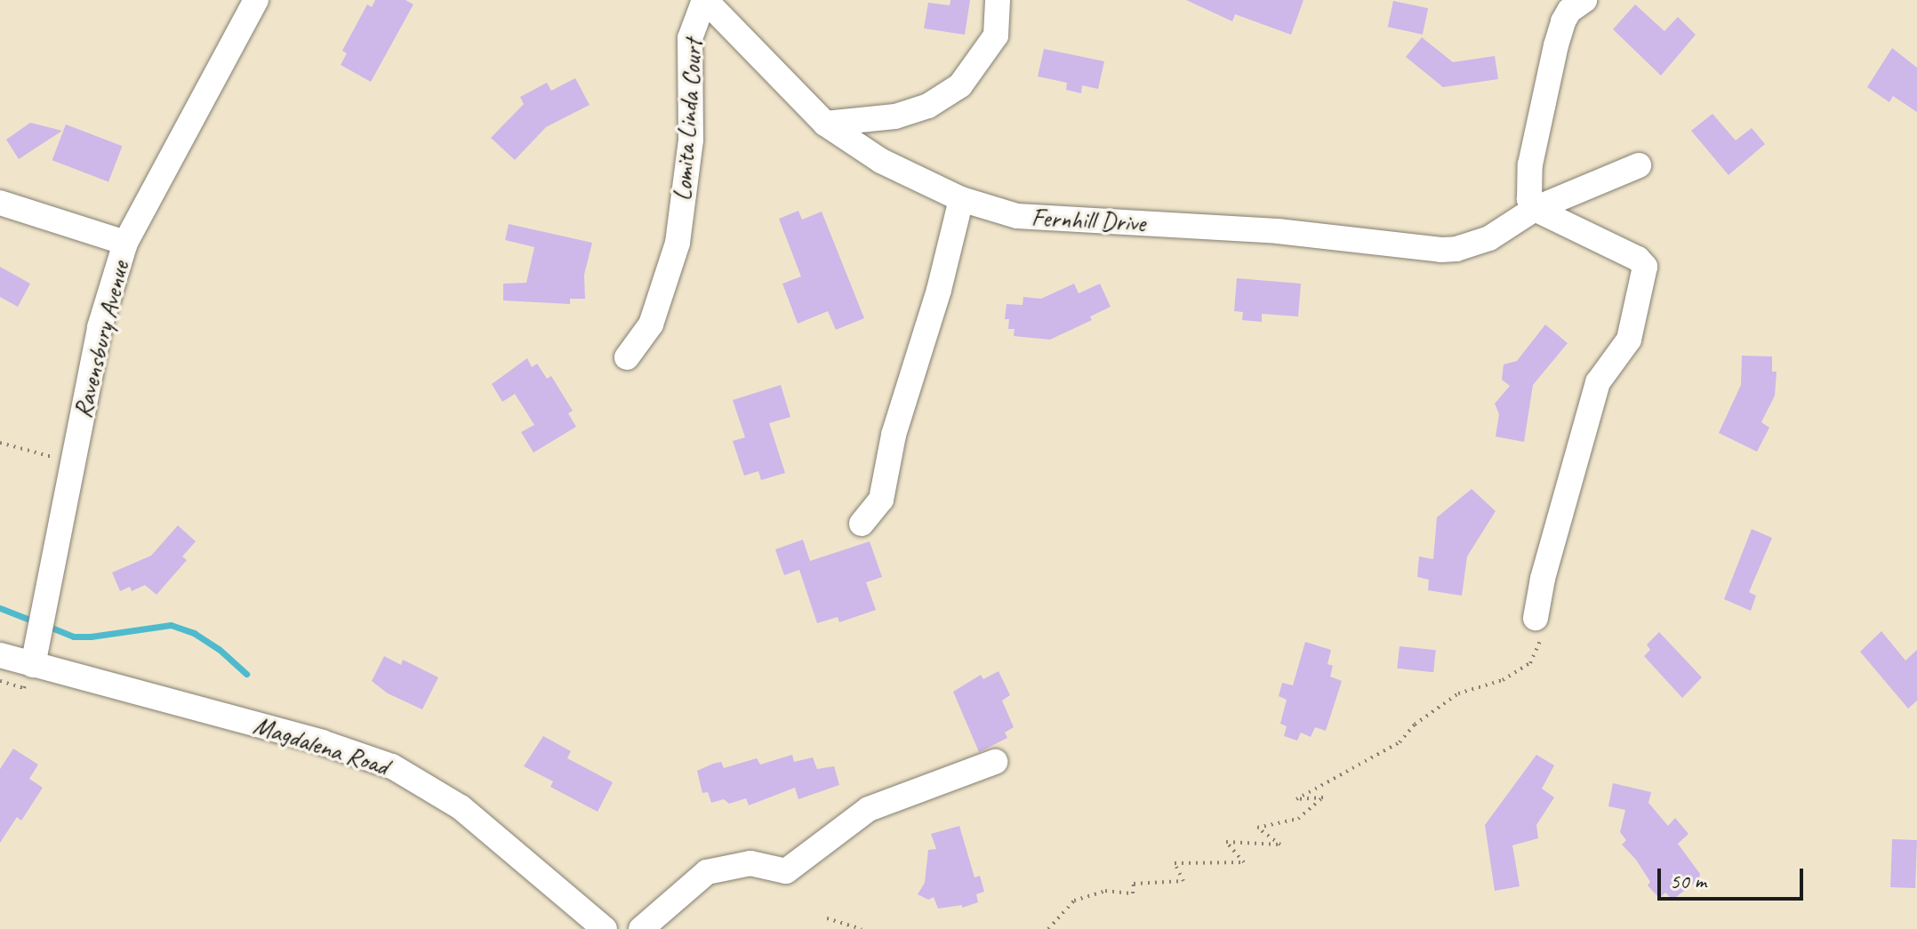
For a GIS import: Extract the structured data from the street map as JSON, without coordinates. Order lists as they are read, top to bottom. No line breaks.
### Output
{"streets":{"street":["Lomita Linda Court","Fernhill Drive","Ravensbury Avenue","Magdalena Road"]},"crossings":[["Lomita Linda Court","Fernhill Drive"],["Ravensbury Avenue","Magdalena Road"]],"scale_bar":"50 m"}
